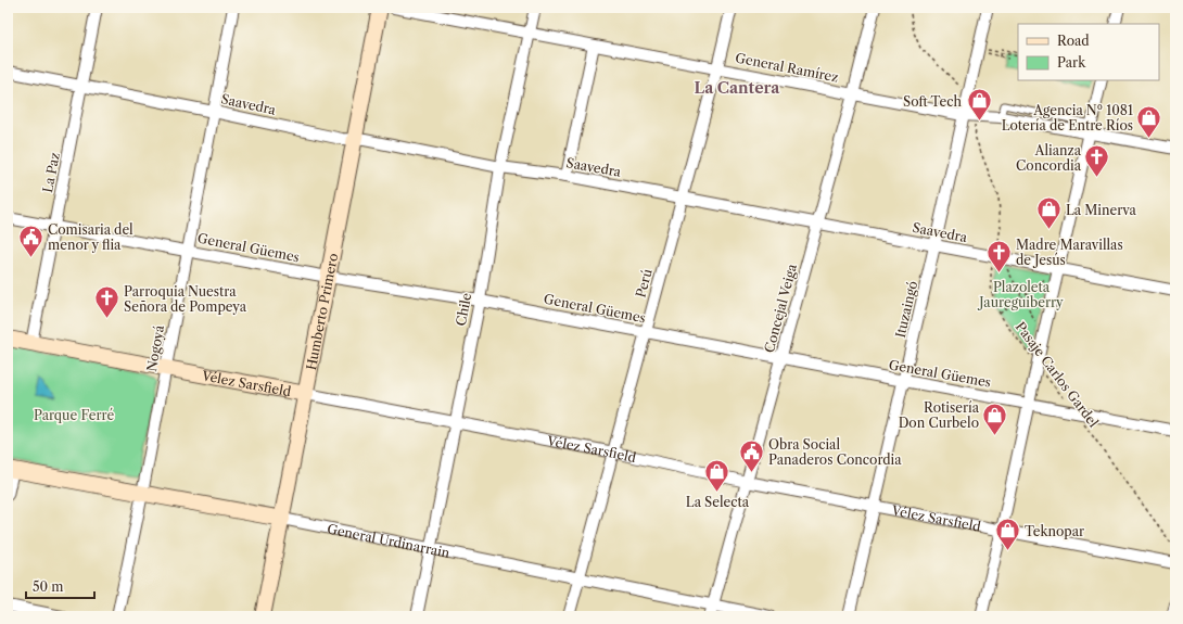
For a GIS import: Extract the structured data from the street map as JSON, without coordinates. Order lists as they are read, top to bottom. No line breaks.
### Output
{"streets":{"street":["General Ramírez","Saavedra","La Paz","General Güemes","Perú","Concejal Veiga","Chile","Ituzaingó","Humberto Primero","Nogoyá","Vélez Sarsfield","General Urdinarrain"],"path":["Pasaje Carlos Gardel"]},"crossings":[["General Ramírez","Perú"],["General Ramírez","Concejal Veiga"],["General Ramírez","Chile"],["General Ramírez","Ituzaingó"],["General Ramírez","Pasaje Carlos Gardel"],["Saavedra","La Paz"],["Saavedra","Perú"],["Saavedra","Concejal Veiga"],["Saavedra","Chile"],["Saavedra","Ituzaingó"],["Saavedra","Humberto Primero"],["Saavedra","Nogoyá"],["Saavedra","Pasaje Carlos Gardel"],["La Paz","General Güemes"],["La Paz","Vélez Sarsfield"],["General Güemes","Perú"],["General Güemes","Concejal Veiga"],["General Güemes","Chile"],["General Güemes","Ituzaingó"],["General Güemes","Humberto Primero"],["General Güemes","Nogoyá"],["General Güemes","Pasaje Carlos Gardel"],["Perú","Vélez Sarsfield"],["Perú","General Urdinarrain"],["Concejal Veiga","Vélez Sarsfield"],["Concejal Veiga","General Urdinarrain"],["Chile","Vélez Sarsfield"],["Chile","General Urdinarrain"],["Ituzaingó","Pasaje Carlos Gardel"],["Ituzaingó","Vélez Sarsfield"],["Humberto Primero","Vélez Sarsfield"],["Humberto Primero","General Urdinarrain"],["Nogoyá","Vélez Sarsfield"],["Nogoyá","General Urdinarrain"]],"districts":["La Cantera"],"parks":["Plazoleta Jaureguiberry","Parque Ferré"],"places":{"shop":["Soft Tech","Agencia Nº 1081 Lotería de Entre Ríos","La Minerva","Rotisería Don Curbelo","La Selecta","Teknopar"],"church":["Alianza Concordia","Madre Maravillas de Jesús","Parroquia Nuestra Señora de Pompeya"],"public building":["Comisaria del menor y flia","Obra Social Panaderos Concordia"]},"legend":["Road","Park"],"scale_bar":"50 m"}
